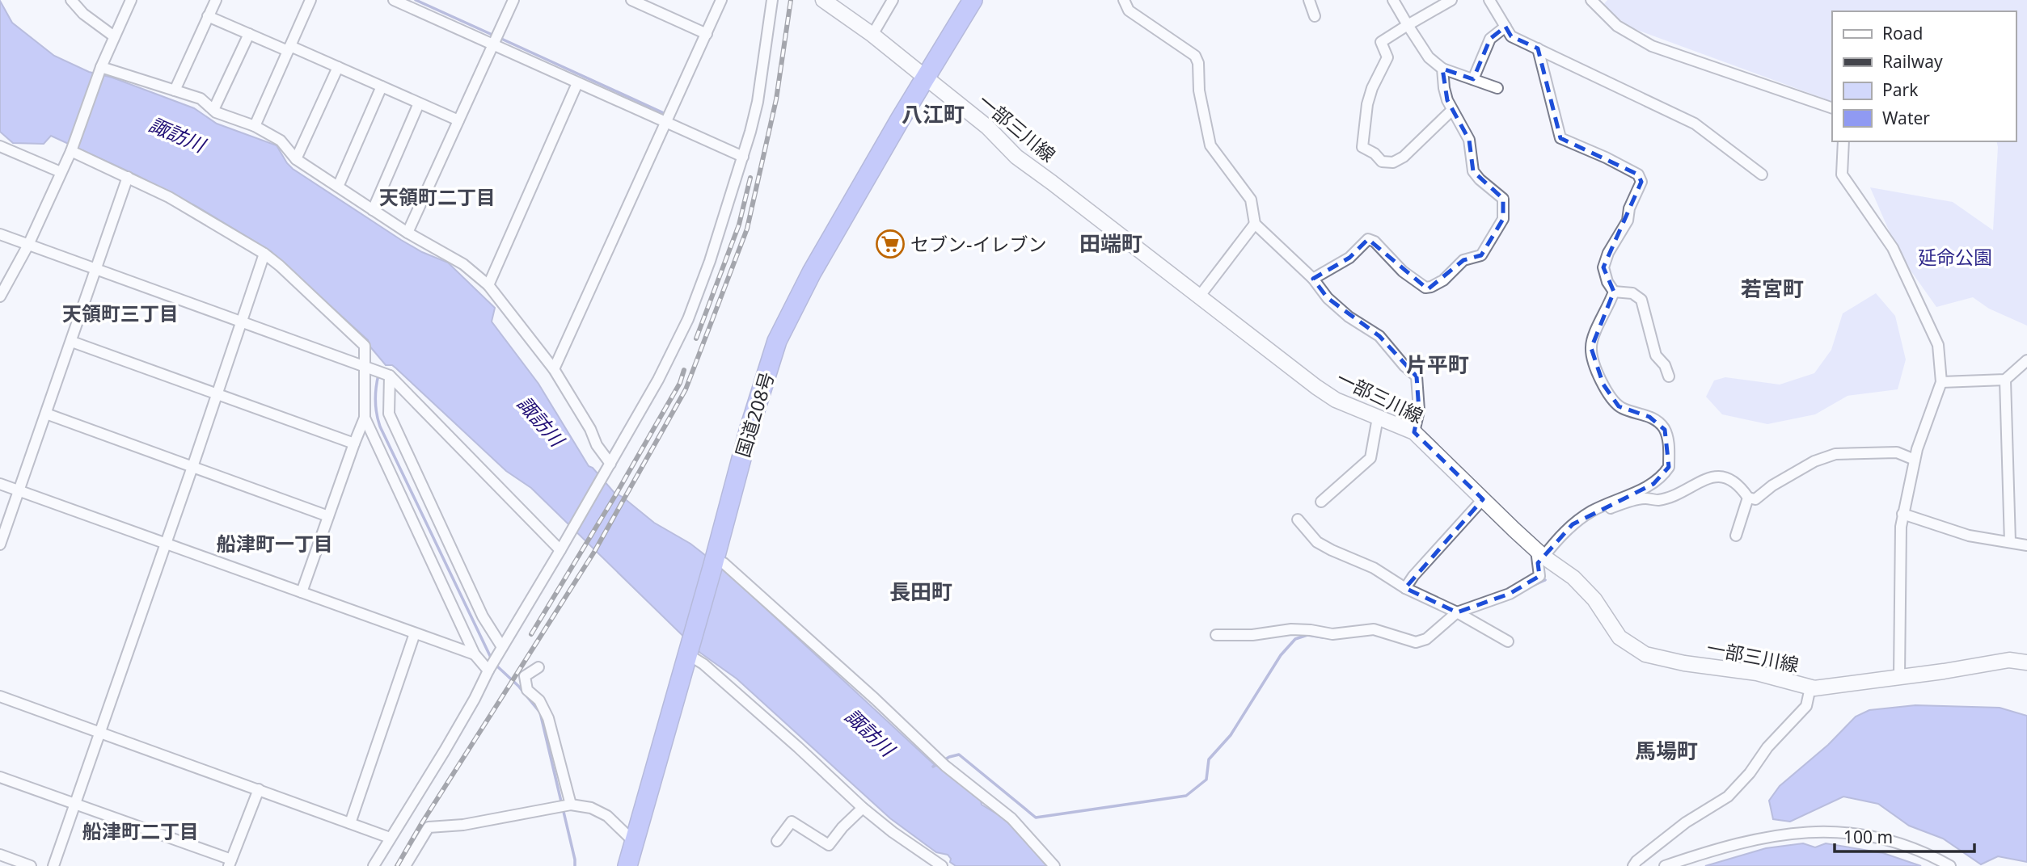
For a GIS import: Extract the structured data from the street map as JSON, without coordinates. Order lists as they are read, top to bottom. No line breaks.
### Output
{"streets":{"highway":["国道208号"],"main road":["一部三川線"]},"crossings":[["一部三川線","国道208号"]],"districts":["八江町","天領町二丁目","田端町","若宮町","天領町三丁目","片平町","船津町一丁目","長田町","馬場町","船津町二丁目"],"water":["諏訪川"],"parks":["延命公園"],"places":{"supermarket":["セブン-イレブン"]},"legend":["Road","Railway","Park","Water"],"scale_bar":"100 m"}
